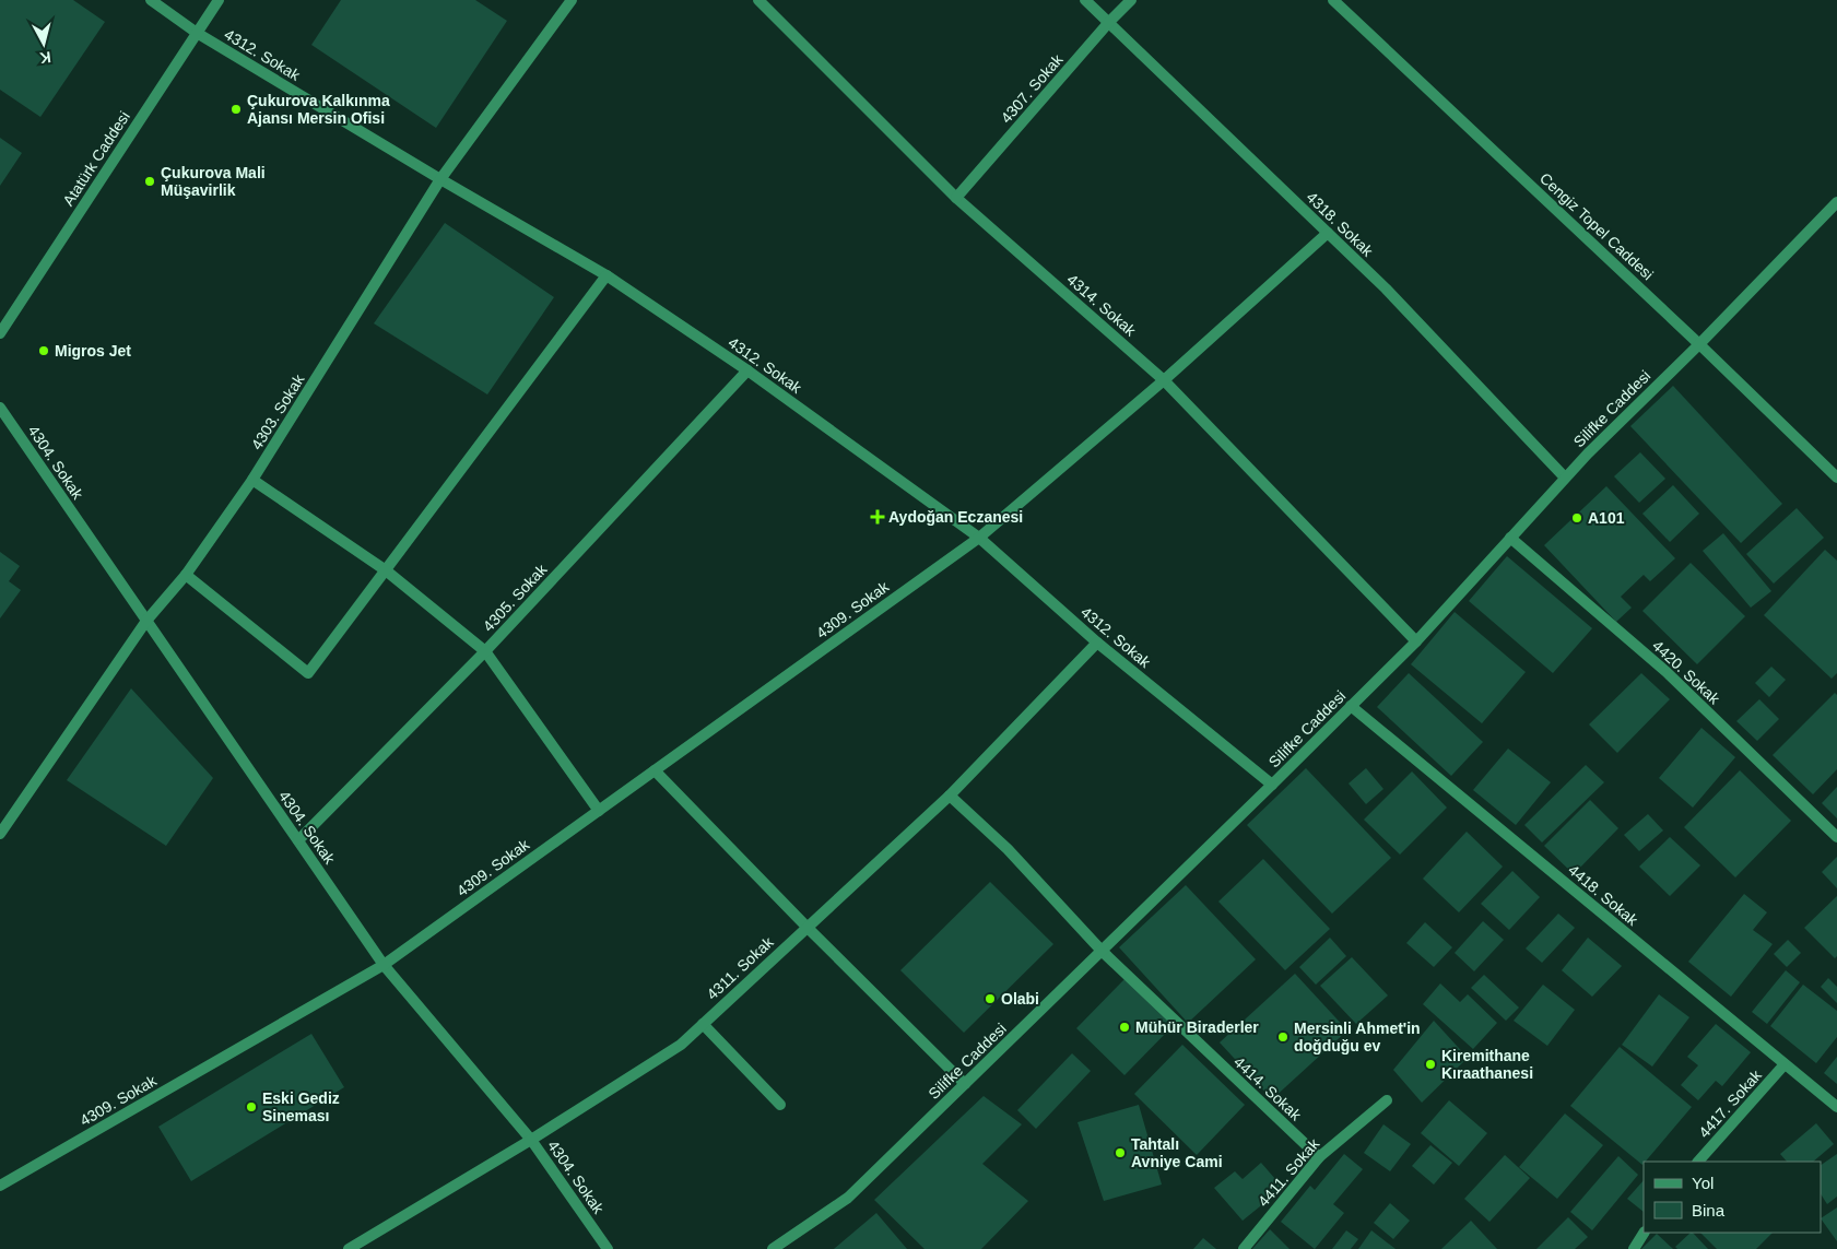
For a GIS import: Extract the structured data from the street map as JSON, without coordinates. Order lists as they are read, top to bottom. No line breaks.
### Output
{"streets":{"street":["4312. Sokak","4307. Sokak","Atatürk Caddesi","4318. Sokak","Cengiz Topel Caddesi","4314. Sokak","Silifke Caddesi","4303. Sokak","4304. Sokak","4305. Sokak","4309. Sokak","4420. Sokak","4418. Sokak","4311. Sokak","4414. Sokak","4417. Sokak","4411. Sokak"]},"crossings":[["4312. Sokak","Atatürk Caddesi"],["4312. Sokak","Silifke Caddesi"],["4312. Sokak","4303. Sokak"],["4312. Sokak","4305. Sokak"],["4312. Sokak","4309. Sokak"],["4312. Sokak","4311. Sokak"],["4307. Sokak","4318. Sokak"],["4307. Sokak","4314. Sokak"],["4318. Sokak","Silifke Caddesi"],["4318. Sokak","4309. Sokak"],["Cengiz Topel Caddesi","Silifke Caddesi"],["4314. Sokak","Silifke Caddesi"],["4314. Sokak","4309. Sokak"],["Silifke Caddesi","4420. Sokak"],["Silifke Caddesi","4418. Sokak"],["Silifke Caddesi","4414. Sokak"],["4303. Sokak","4304. Sokak"],["4304. Sokak","4305. Sokak"],["4304. Sokak","4309. Sokak"],["4304. Sokak","4311. Sokak"],["4418. Sokak","4417. Sokak"],["4311. Sokak","4414. Sokak"],["4414. Sokak","4411. Sokak"]],"places":{"other":["Çukurova Kalkınma Ajansı Mersin Ofisi","Çukurova Mali Müşavirlik","Migros Jet","A101","Olabi","Mühür Biraderler","Mersinli Ahmet'in doğduğu ev","Kiremithane Kıraathanesi","Eski Gediz Sineması","Tahtalı Avniye Cami"],"health":["Aydoğan Eczanesi"]},"legend":["Yol","Bina"],"north":"bottom"}
